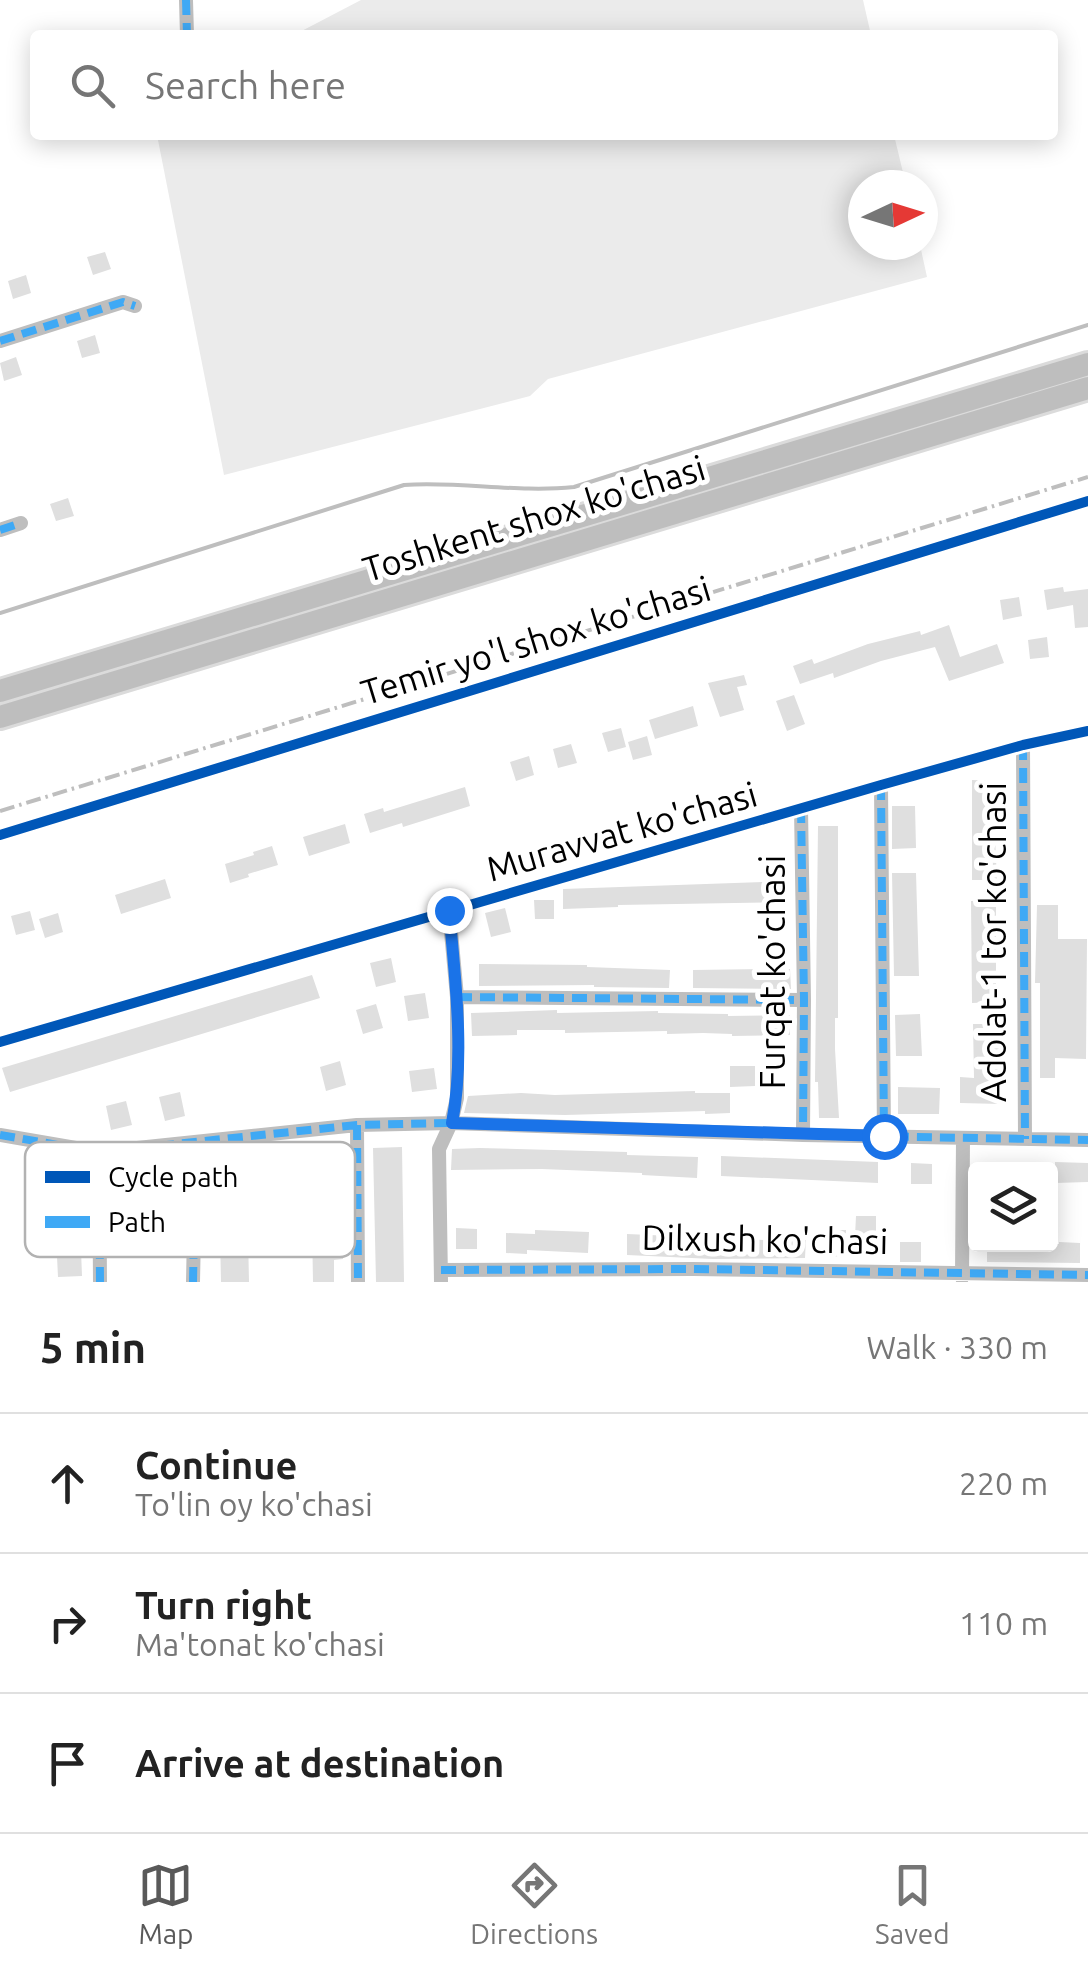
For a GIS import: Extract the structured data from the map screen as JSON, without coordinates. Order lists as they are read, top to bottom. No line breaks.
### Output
{"streets":{"highway":["Toshkent shox ko'chasi"],"street":["Temir yo'l shox ko'chasi","Muravvat ko'chasi","Adolat-1 tor ko'chasi","Furqat ko'chasi","Dilxush ko'chasi"]},"crossings":[["Muravvat ko'chasi","Adolat-1 tor ko'chasi"],["Muravvat ko'chasi","Furqat ko'chasi"]],"legend":["Cycle path","Path"],"north":"right","page":{"search":"Search here","heading":["5 min","Walk · 330 m"],"list":[["Continue","To'lin oy ko'chasi","220 m"],["Turn right","Ma'tonat ko'chasi","110 m"],"Arrive at destination"],"nav":["Map","Directions","Saved"]}}
